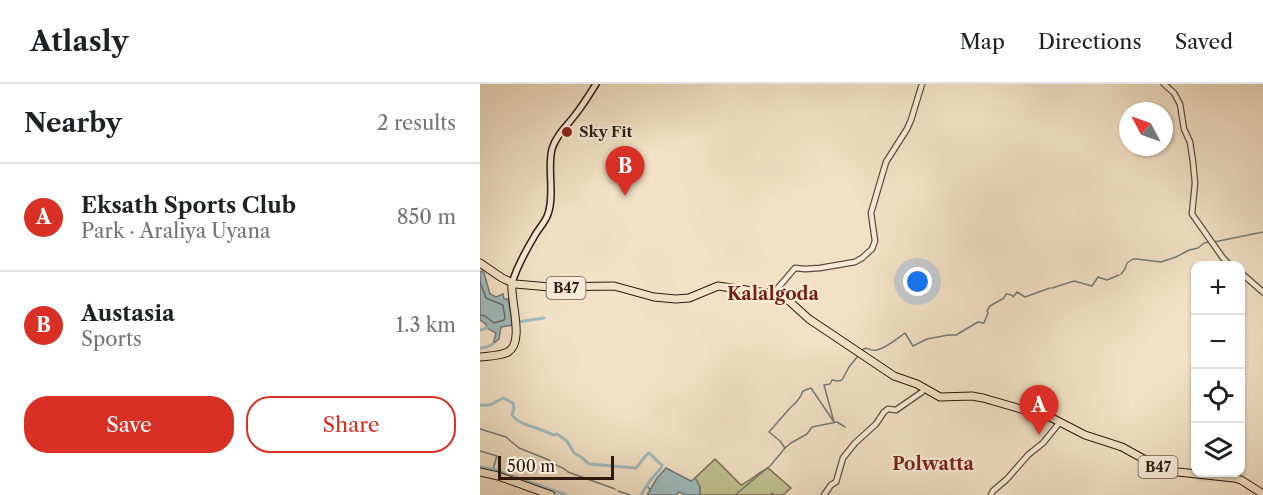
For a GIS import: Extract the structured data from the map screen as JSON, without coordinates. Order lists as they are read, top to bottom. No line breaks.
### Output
{"streets":{"main road":["B47"]},"districts":["Kalalgoda","Polwatta"],"places":["Sky Fit"],"scale_bar":"500 m","north":"top left","page":{"header":"Atlasly","nav":["Map","Directions","Saved"],"heading":["Nearby","2 results"],"pins":["B","A"],"list":[{"mark":"A","name":"Eksath Sports Club","note":"Park · Araliya Uyana","value":"850 m"},{"mark":"B","name":"Austasia","note":"Sports","value":"1.3 km"}],"map_buttons":["+","−"],"buttons":["Save","Share"],"scale":"500 m"}}
